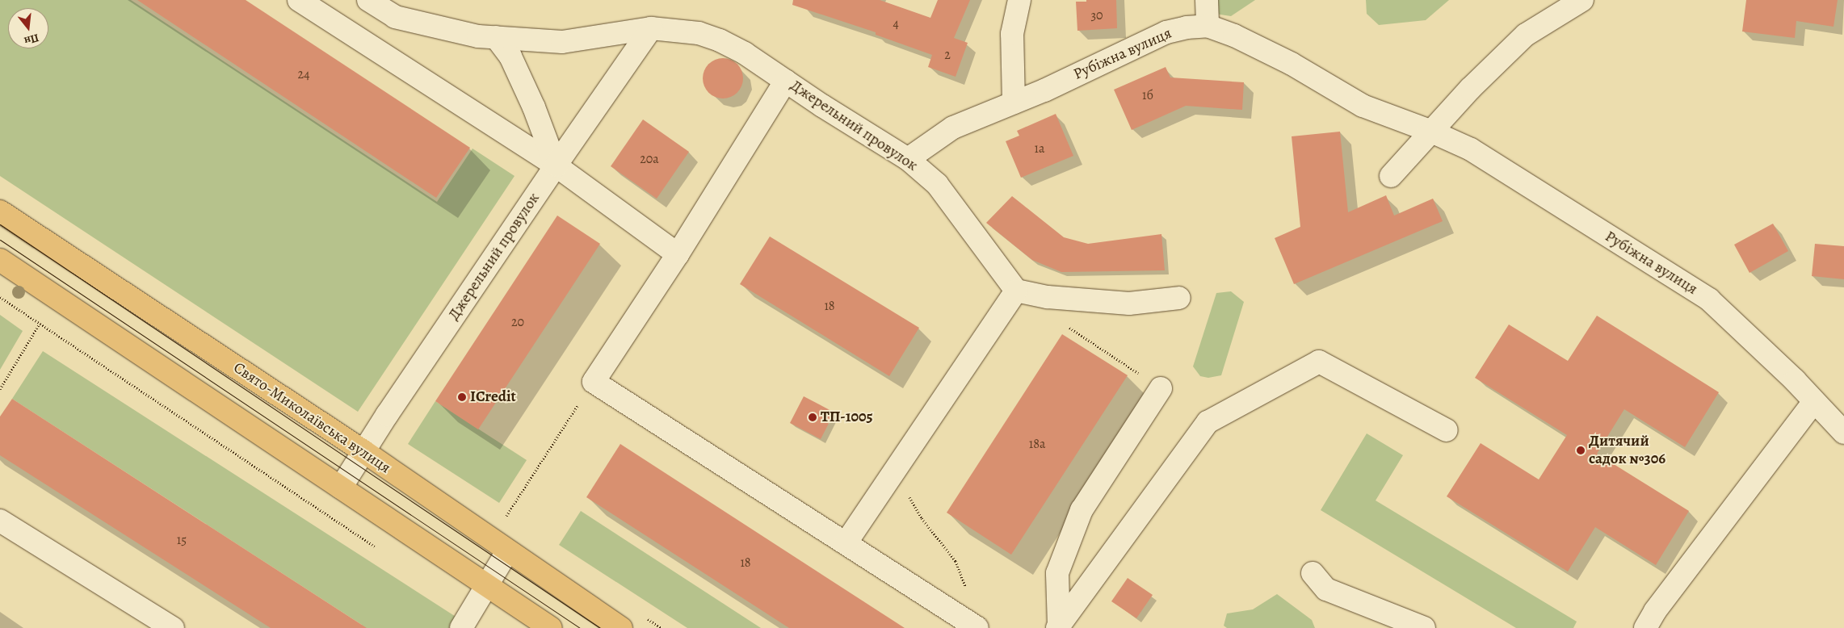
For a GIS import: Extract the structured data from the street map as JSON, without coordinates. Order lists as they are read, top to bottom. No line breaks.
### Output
{"streets":{"main road":["Свято-Миколаївська вулиця"],"street":["Рубіжна вулиця","Джерельний провулок"]},"crossings":[["Рубіжна вулиця","Джерельний провулок"],["Джерельний провулок","Свято-Миколаївська вулиця"]],"places":["ICredit","ТП-1005","Дитячий садок №306"],"house_numbers":["30","4","2","24","1б","1а","20а","18","20","18а","15","18"],"north":"bottom"}
